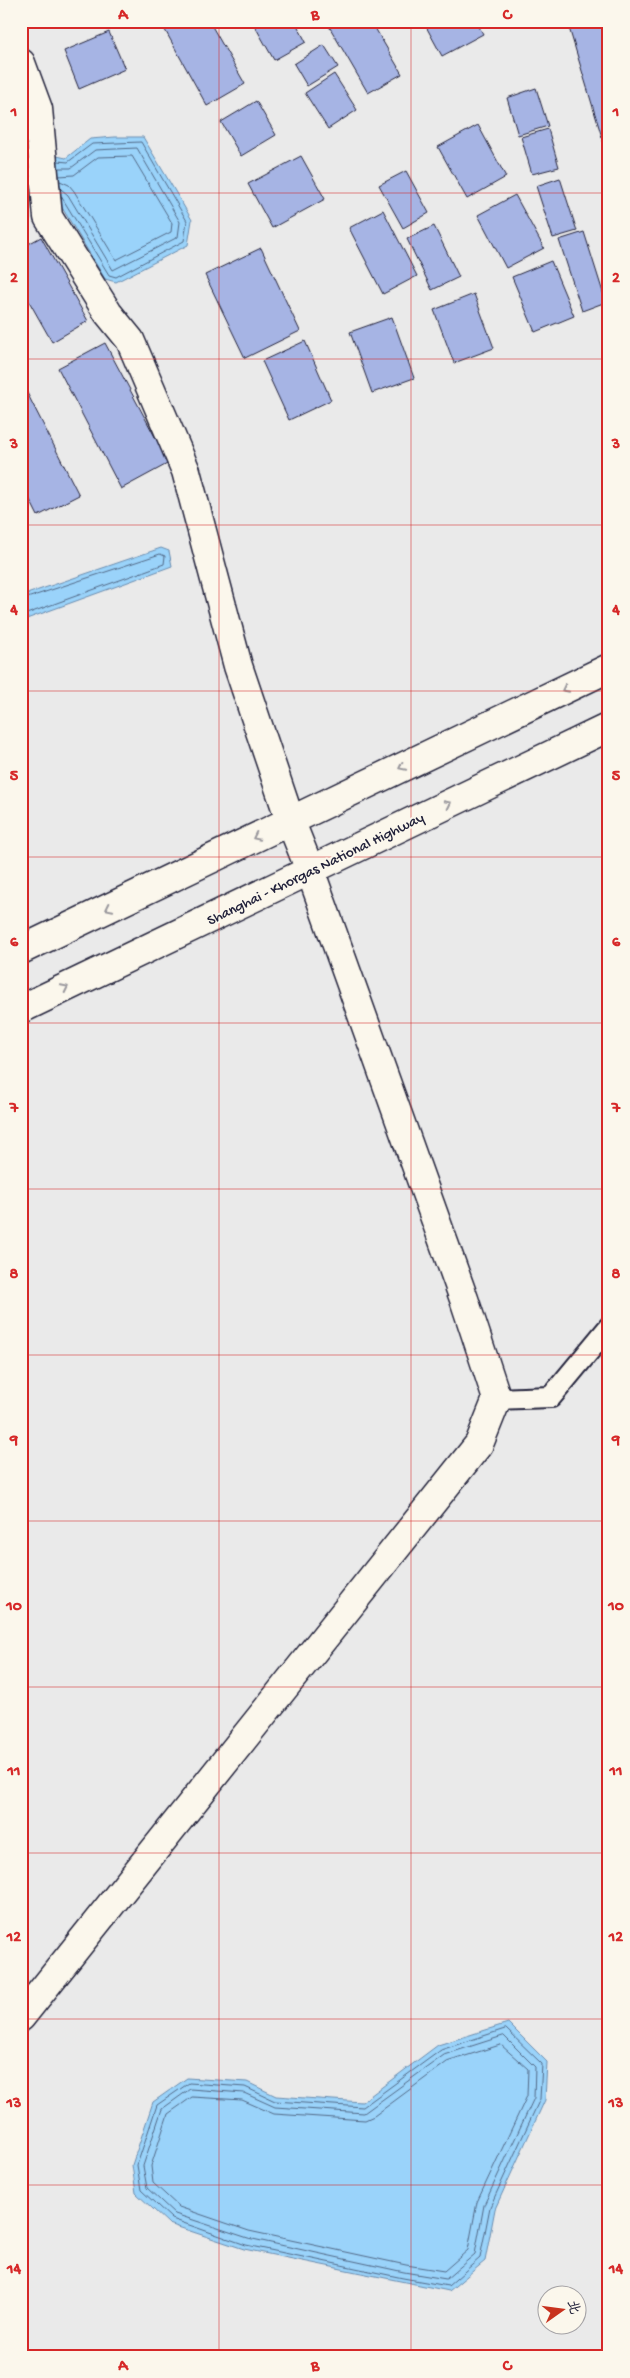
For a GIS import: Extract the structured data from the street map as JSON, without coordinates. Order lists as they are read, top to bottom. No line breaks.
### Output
{"streets":{"main road":["Shanghai - Khorgas National Highway"]},"north":"right","grid":{"columns":["A","B","C"],"rows":["1","2","3","4","5","6","7","8","9","10","11","12","13","14"]}}
